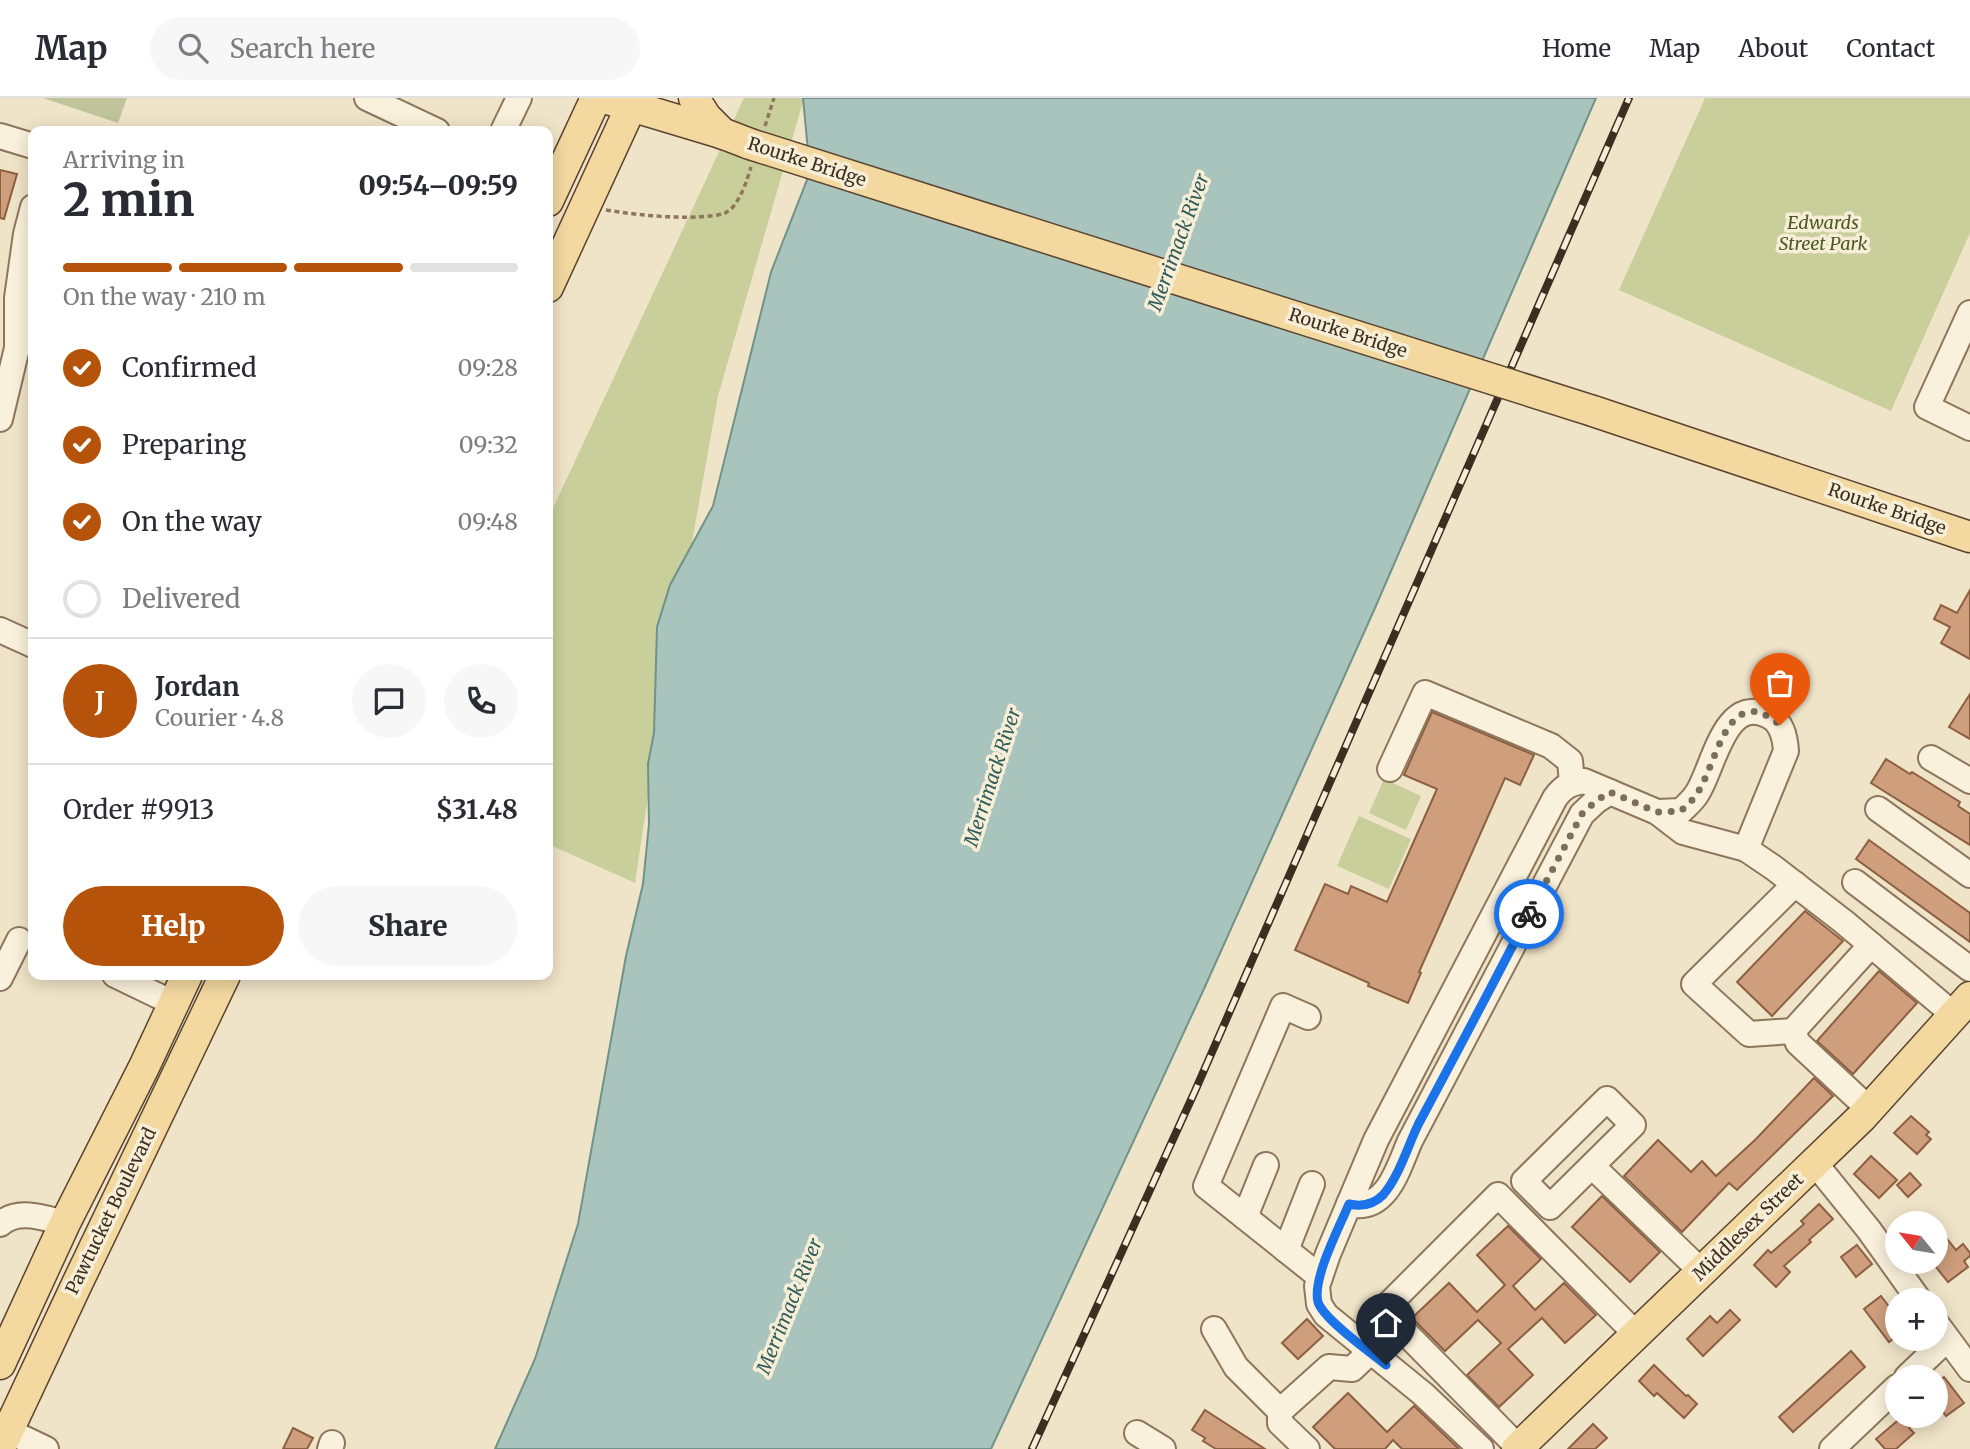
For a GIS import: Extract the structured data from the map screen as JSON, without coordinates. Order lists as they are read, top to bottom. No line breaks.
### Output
{"streets":{"main road":["Rourke Bridge","Pawtucket Boulevard","Middlesex Street"]},"water":["Merrimack River"],"parks":["Edwards Street Park"],"north":"top left","page":{"header":"Map","search":"Search here","nav":["Home","Map","About","Contact"],"heading":["2 min","Arriving in","09:54–09:59"],"panel":["Jordan","Courier · 4.8","Order #9913","$31.48"],"bar":"On the way · 210 m","list":[["Confirmed","09:28"],["Preparing","09:32"],["On the way","09:48"],"Delivered"],"round":"J","buttons":["Help","Share"],"map_buttons":["+","−"]}}
